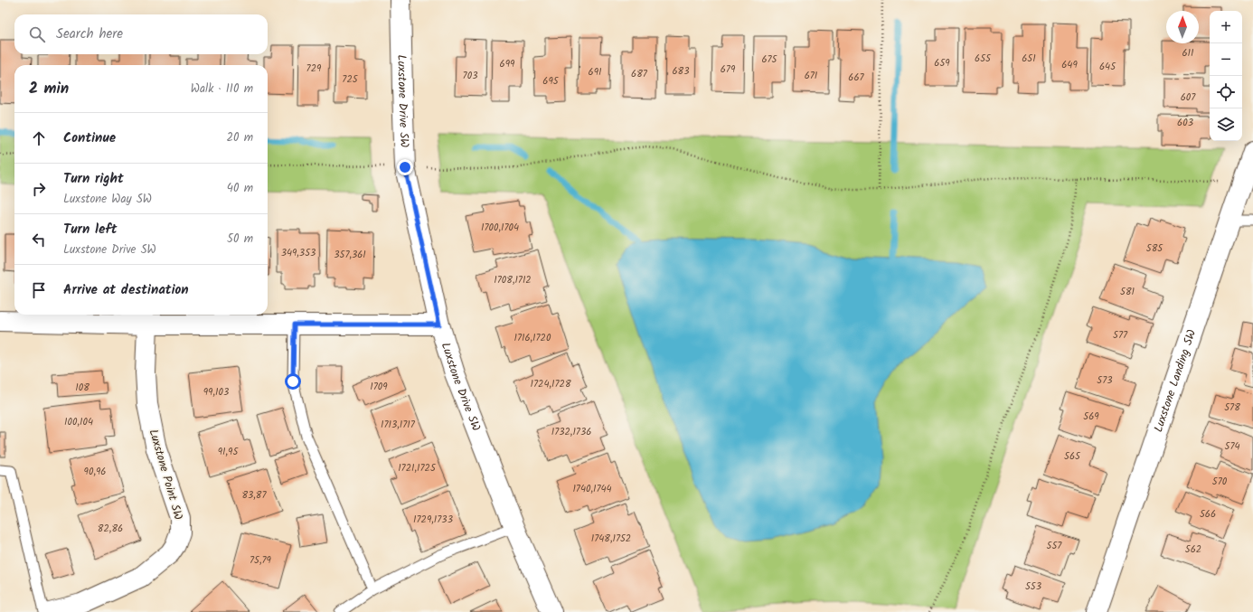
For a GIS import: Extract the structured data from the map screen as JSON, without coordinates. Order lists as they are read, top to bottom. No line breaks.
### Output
{"streets":{"street":["Luxstone Drive SW","Luxstone Landing SW","Luxstone Point SW"]},"house_numbers":["611","655","651","675","659","699","649","645","729","679","683","691","687","703","671","667","725","695","607","603","1700,1704","585","349,353","357,361","1708,1712","581","577","1716,1720","573","1724,1728","1709","108","99,103","578","569","100,104","1713,1717","1732,1736","574","91,95","565","1721,1725","90,96","570","1740,1744","83,87","566","1729,1733","82,86","1748,1752","557","562","75,79","553"],"north":"top","page":{"map_buttons":["+","−"],"search":"Search here","heading":["2 min","Walk · 110 m"],"list":[["Continue","20 m"],["Turn right","Luxstone Way SW","40 m"],["Turn left","Luxstone Drive SW","50 m"],"Arrive at destination"]}}
